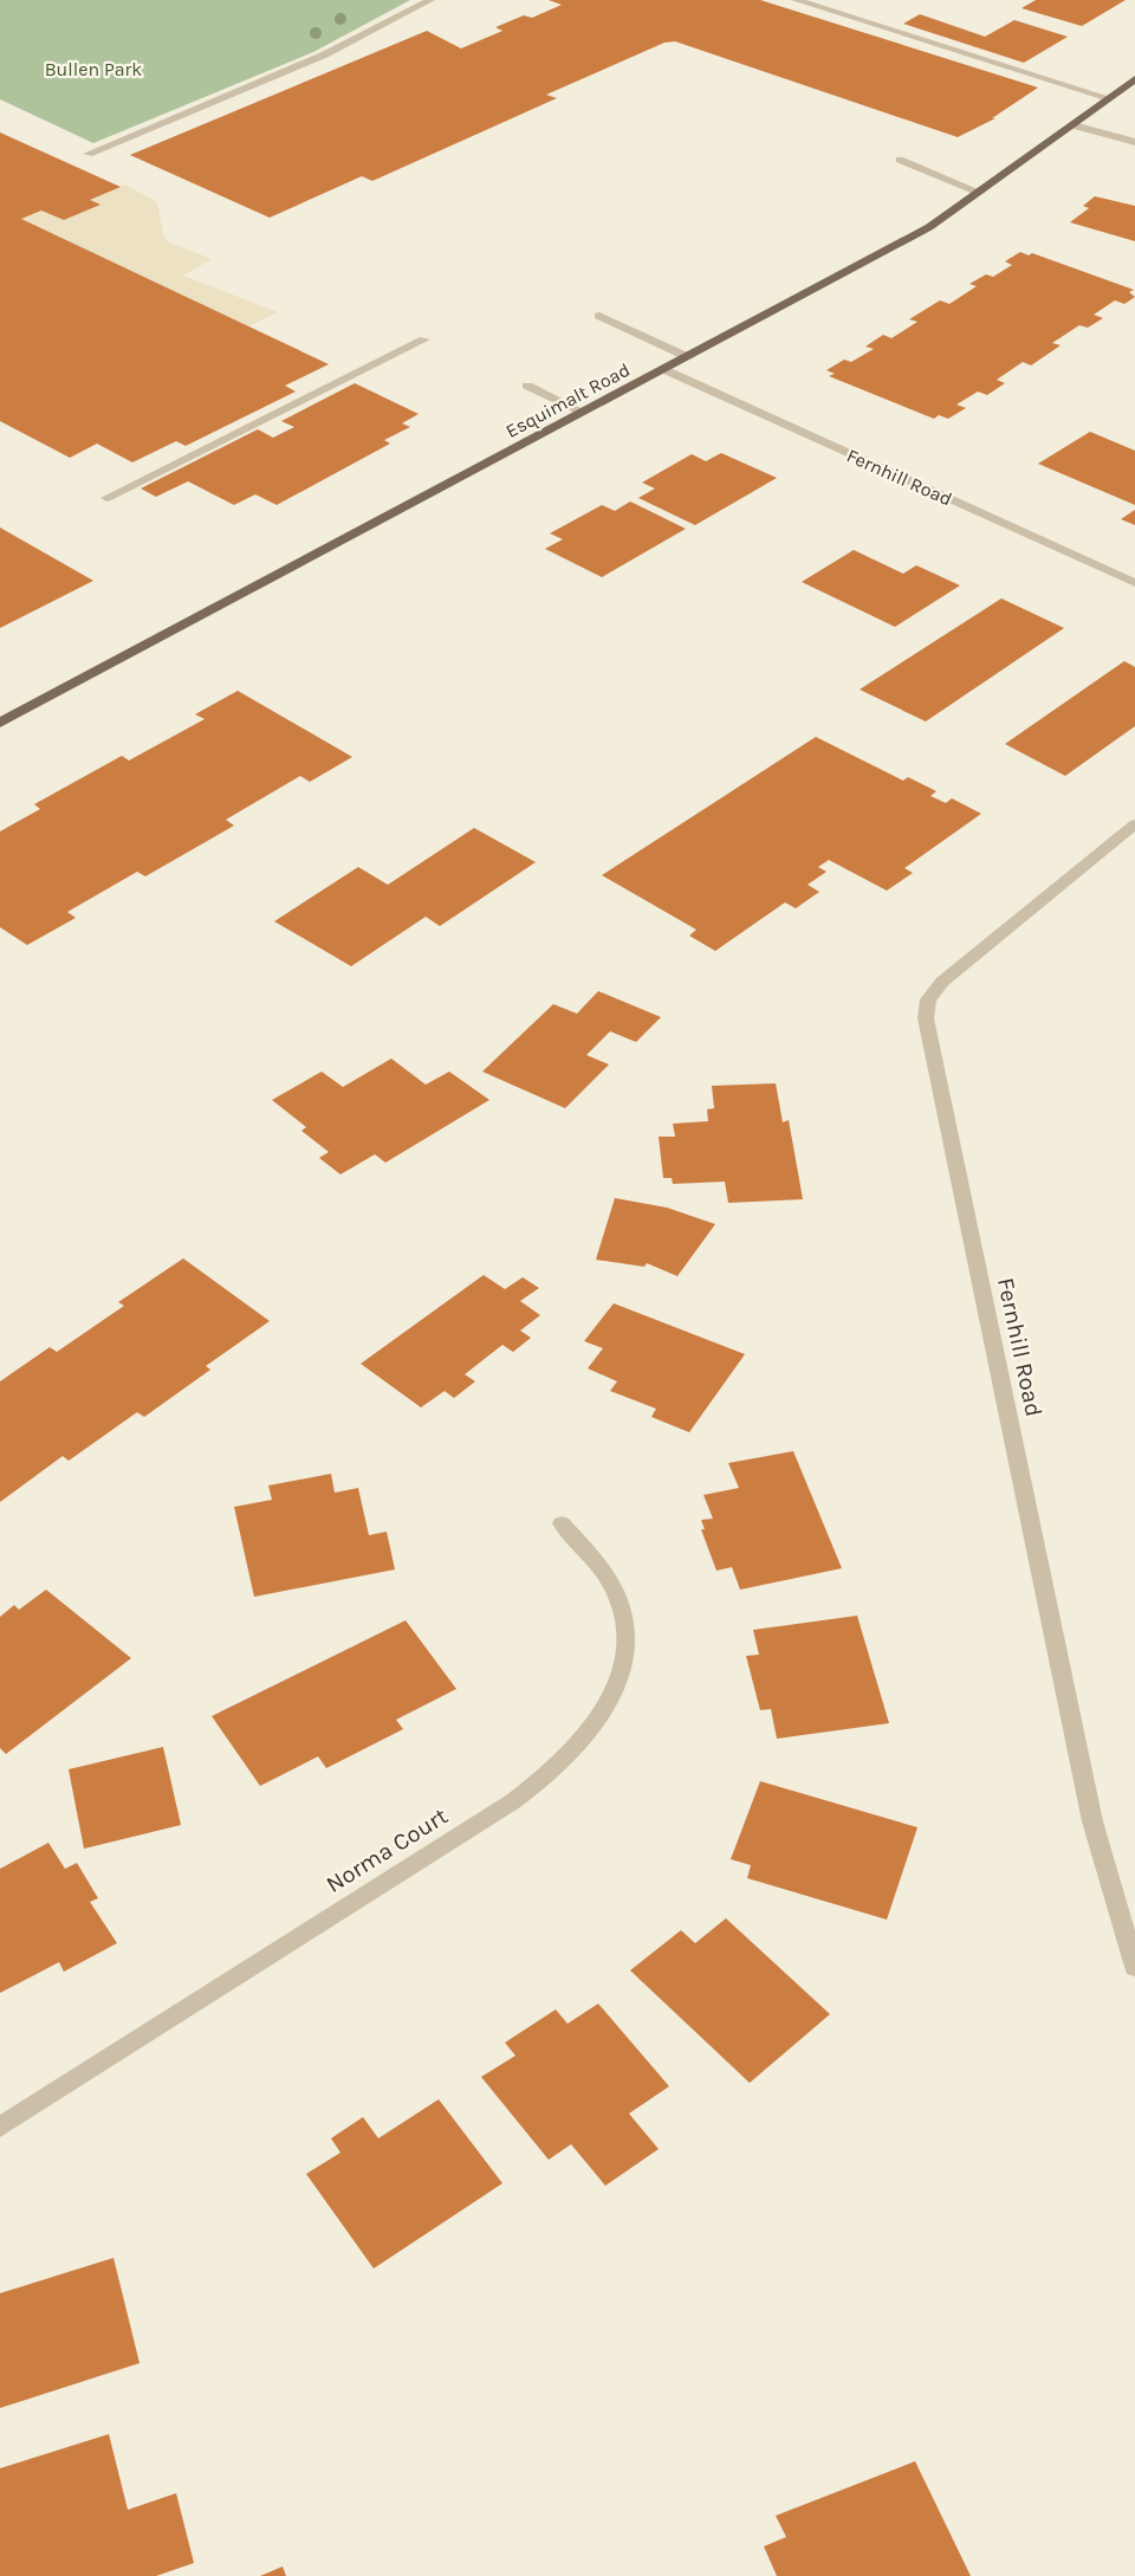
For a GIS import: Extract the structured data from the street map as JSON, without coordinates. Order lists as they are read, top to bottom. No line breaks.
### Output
{"streets":{"main road":["Esquimalt Road"],"street":["Fernhill Road","Norma Court"]},"crossings":[["Esquimalt Road","Fernhill Road"]],"parks":["Bullen Park"]}
